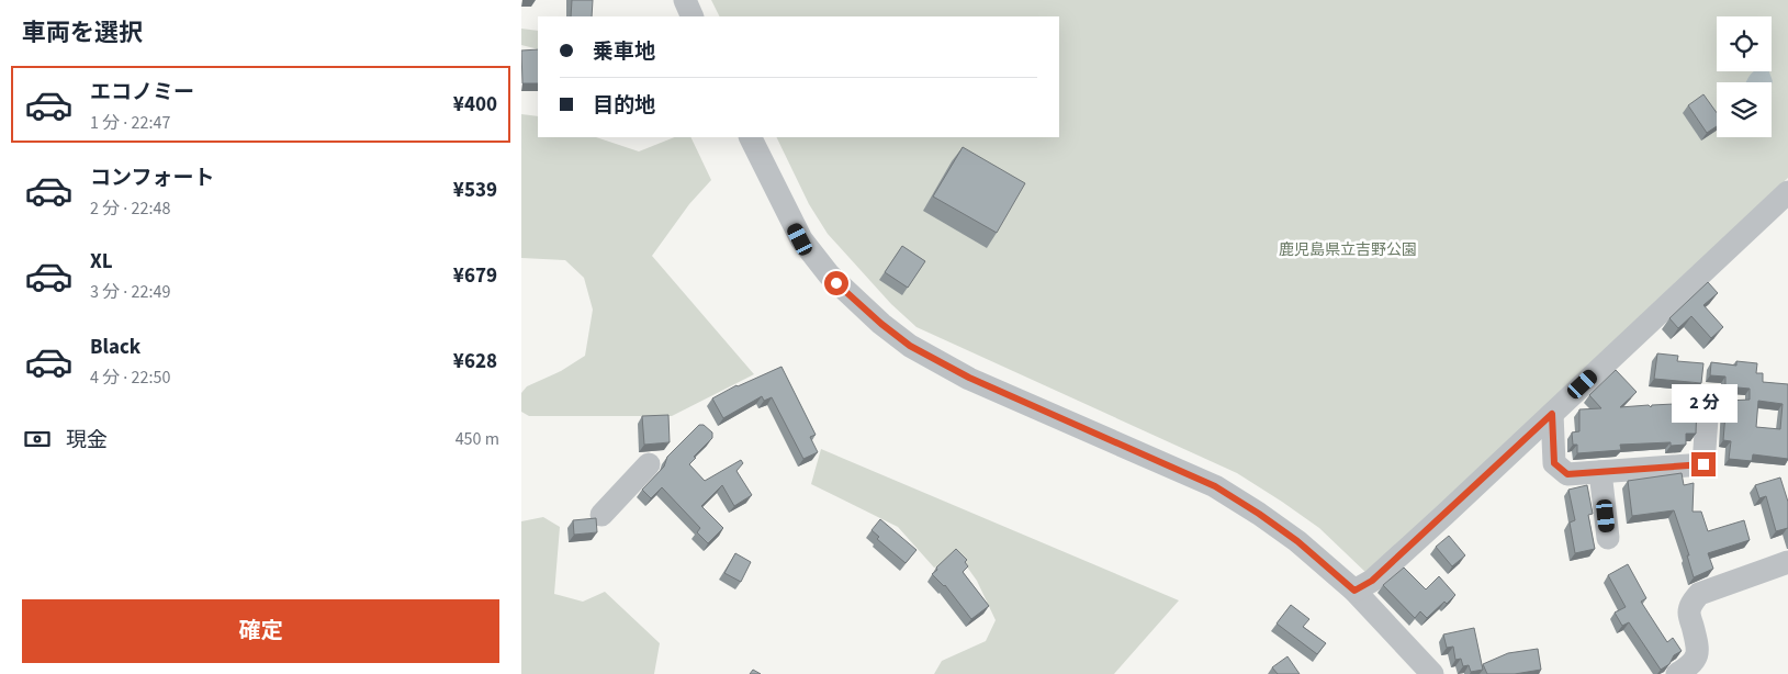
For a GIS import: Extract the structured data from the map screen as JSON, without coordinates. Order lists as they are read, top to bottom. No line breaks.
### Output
{"parks":["鹿児島県立吉野公園"],"page":{"heading":"車両を選択","banner":["乗車地","目的地"],"list":[{"name":"エコノミー","note":"1 分 · 22:47","value":"¥400"},{"name":"コンフォート","note":"2 分 · 22:48","value":"¥539"},{"name":"XL","note":"3 分 · 22:49","value":"¥679"},{"name":"Black","note":"4 分 · 22:50","value":"¥628"}],"bubble":"2 分","pay":["現金","450 m"],"buttons":"確定"}}
